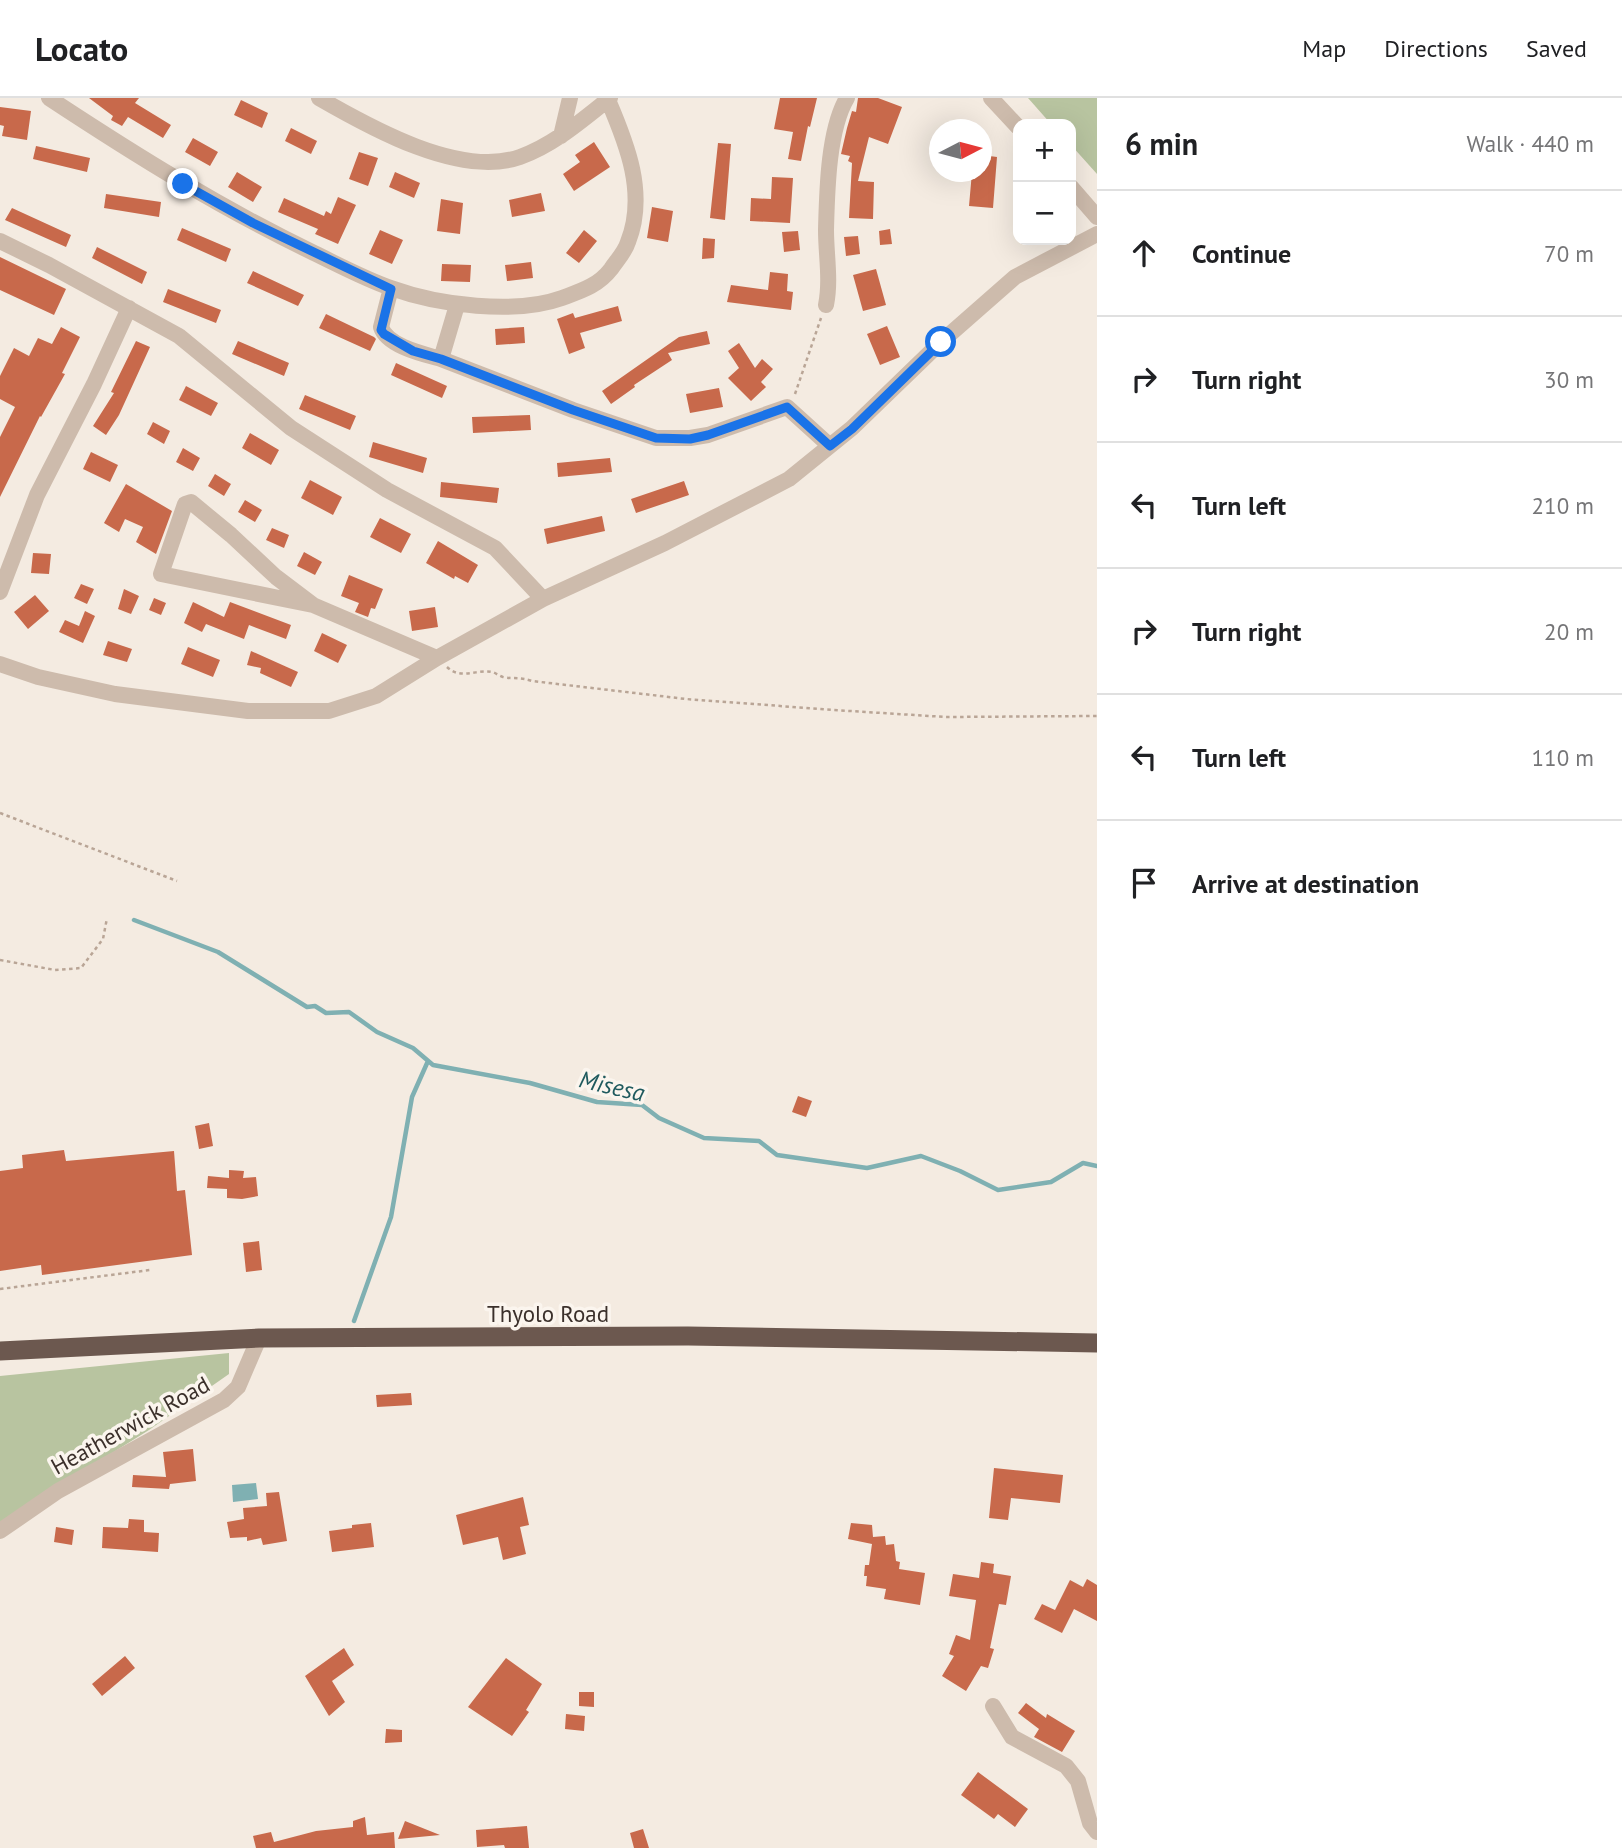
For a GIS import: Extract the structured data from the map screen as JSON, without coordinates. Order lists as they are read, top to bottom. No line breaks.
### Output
{"streets":{"highway":["Thyolo Road"],"street":["Heatherwick Road"]},"crossings":[["Thyolo Road","Heatherwick Road"]],"water":["Misesa"],"north":"right","page":{"header":"Locato","nav":["Map","Directions","Saved"],"heading":["6 min","Walk · 440 m"],"map_buttons":["+","−"],"list":[["Continue","70 m"],["Turn right","30 m"],["Turn left","210 m"],["Turn right","20 m"],["Turn left","110 m"],"Arrive at destination"]}}
